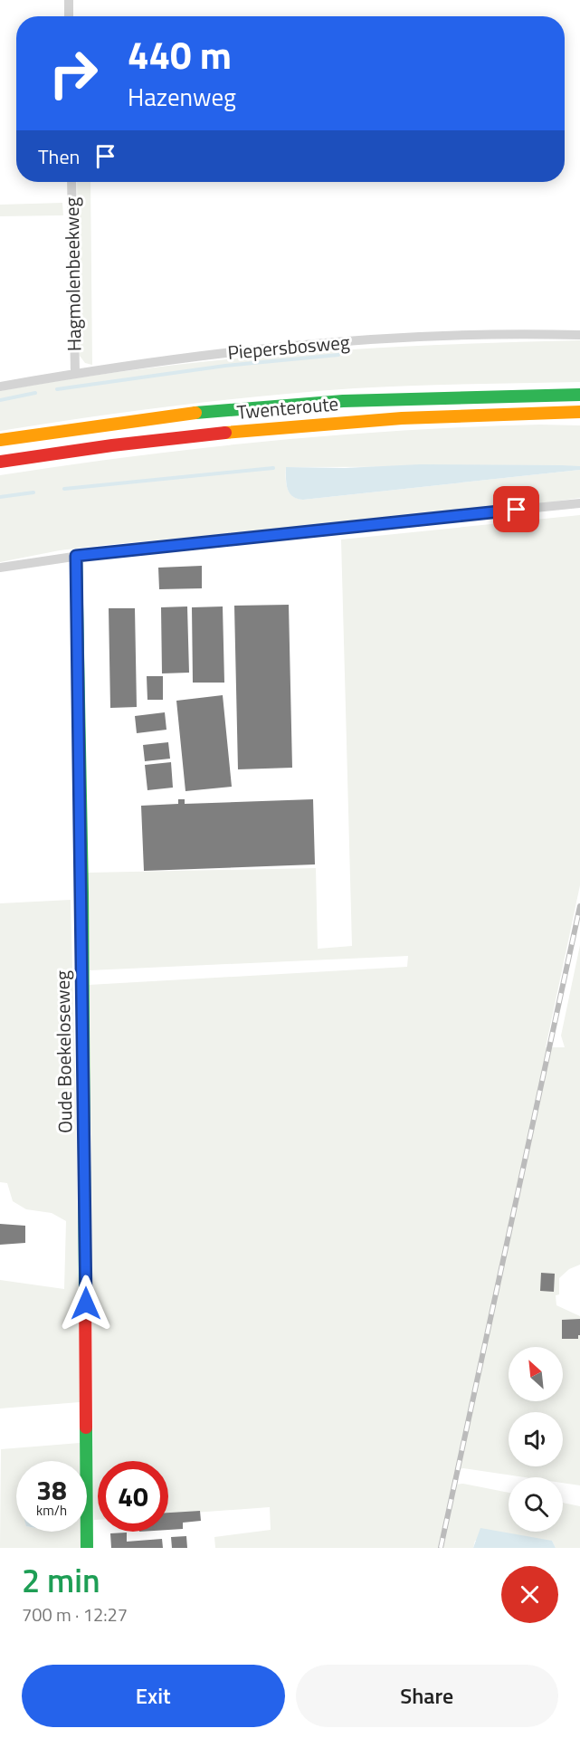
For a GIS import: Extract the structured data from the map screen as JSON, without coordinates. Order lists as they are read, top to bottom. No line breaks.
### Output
{"streets":{"main road":["Twenteroute","Oude Boekeloseweg"],"street":["Hagmolenbeekweg","Piepersbosweg"]},"crossings":[["Hagmolenbeekweg","Piepersbosweg"]],"north":"top left","page":{"turn":["440 m","Hazenweg"],"then":"Then","speed":"38 km/h","limit":"40","heading":["2 min","700 m · 12:27"],"buttons":["Exit","Share"]}}
